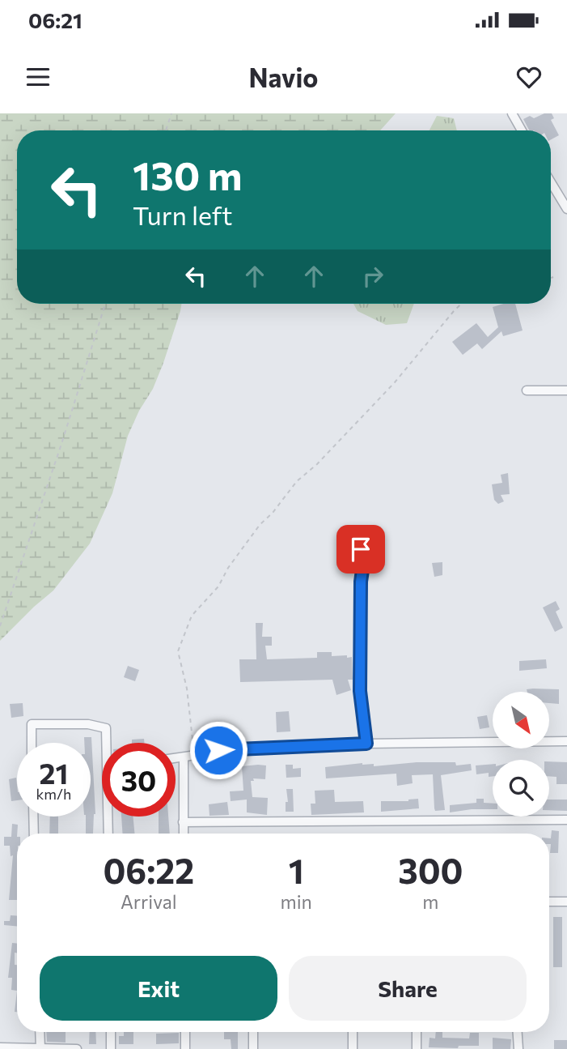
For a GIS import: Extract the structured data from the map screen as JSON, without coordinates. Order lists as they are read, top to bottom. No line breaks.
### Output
{"north":"bottom right","page":{"status":"06:21","header":"Navio","turn":["130 m","Turn left"],"speed":"21 km/h","limit":"30","eta":["06:22","Arrival","1","min","300","m"],"buttons":["Exit","Share"]}}
